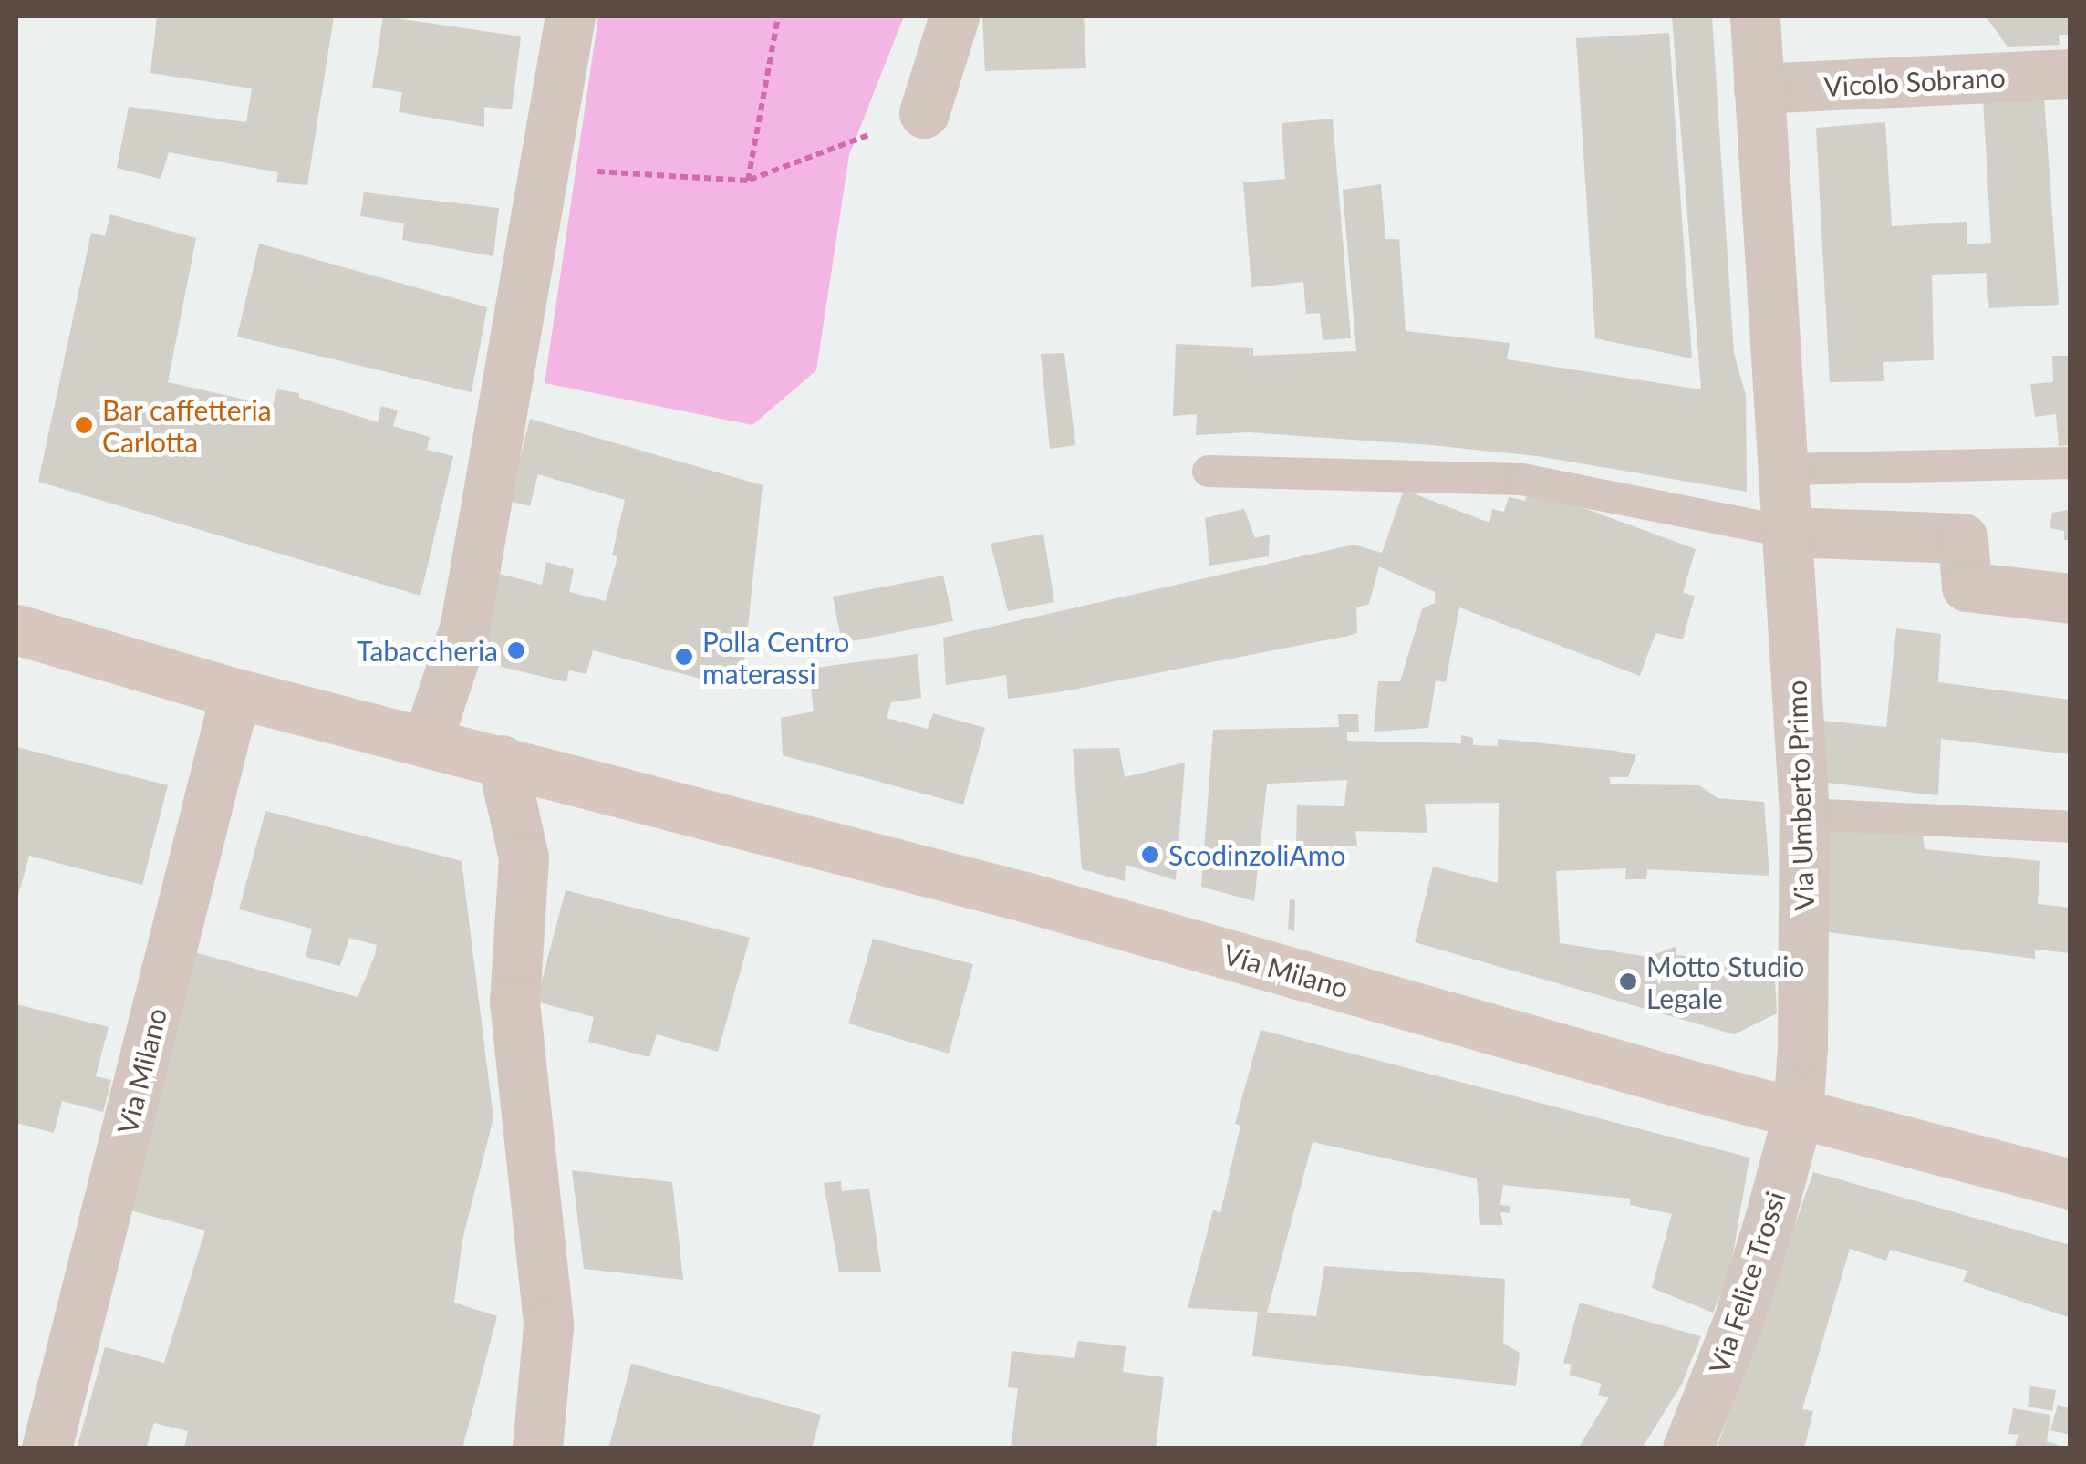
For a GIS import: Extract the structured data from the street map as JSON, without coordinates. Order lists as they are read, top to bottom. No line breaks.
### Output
{"streets":{"main road":["Via Milano"],"street":["Vicolo Sobrano","Via Umberto Primo","Via Felice Trossi"]},"crossings":[["Vicolo Sobrano","Via Umberto Primo"],["Via Umberto Primo","Via Milano"],["Via Umberto Primo","Via Felice Trossi"],["Via Milano","Via Felice Trossi"]],"places":["Bar caffetteria Carlotta","Tabaccheria","Polla Centro materassi","ScodinzoliAmo","Motto Studio Legale"]}
